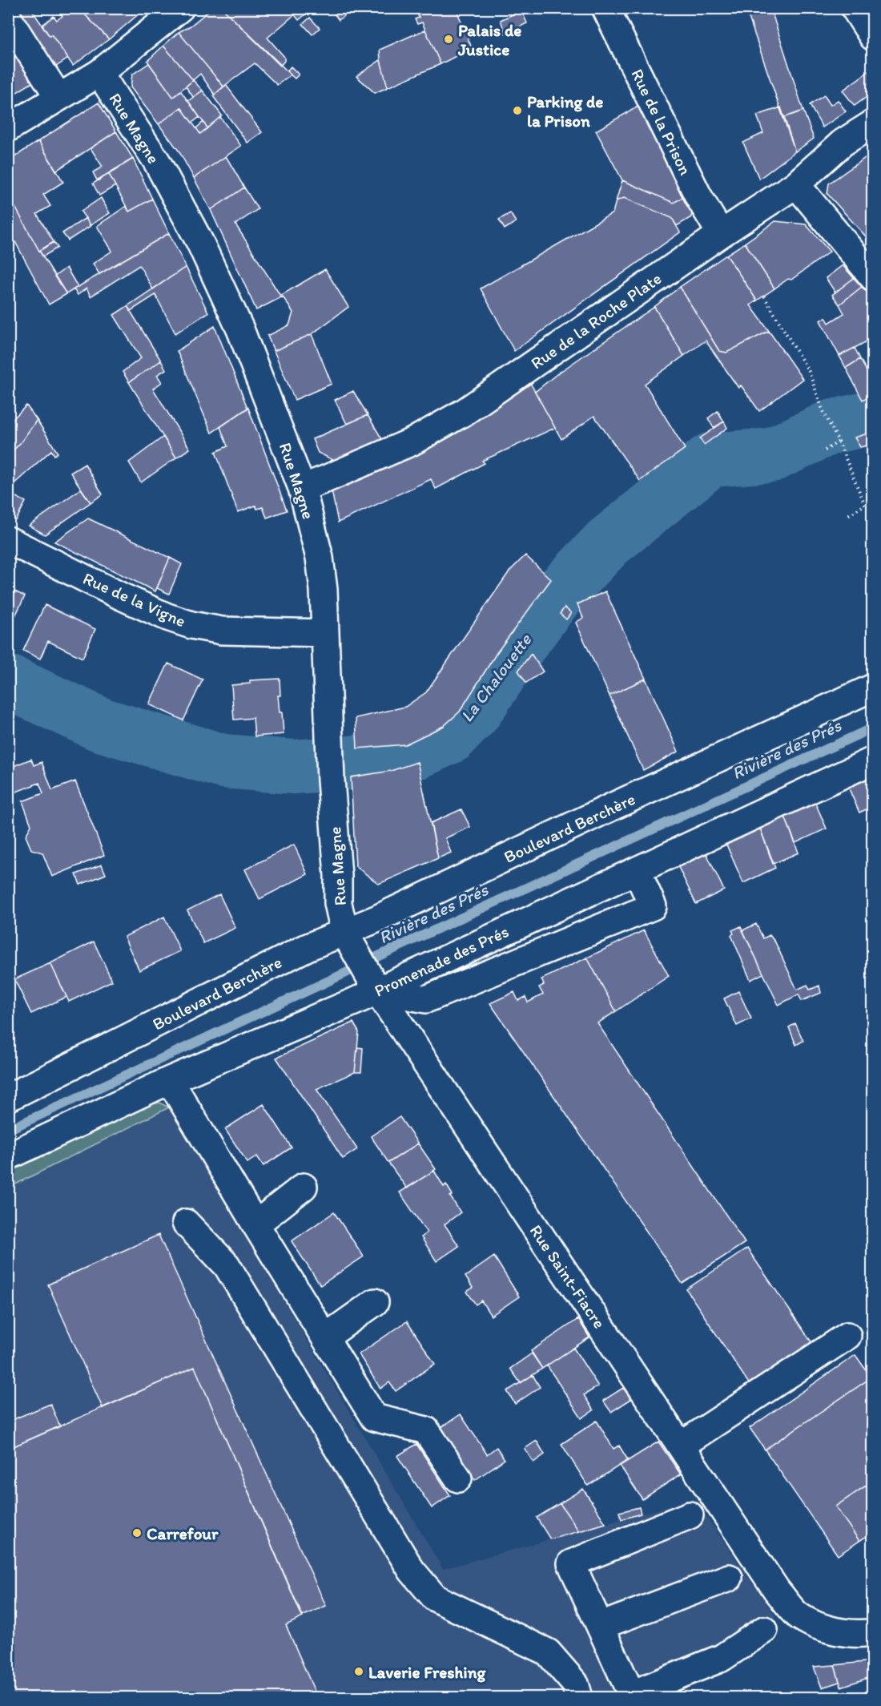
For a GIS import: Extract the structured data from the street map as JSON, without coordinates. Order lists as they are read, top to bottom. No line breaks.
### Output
{"streets":{"street":["Rue de la Prison","Rue Magne","Rue de la Roche Plate","Rue de la Vigne","Boulevard Berchère","Promenade des Prés","Rue Saint-Fiacre"]},"crossings":[["Rue de la Prison","Rue de la Roche Plate"],["Rue Magne","Rue de la Roche Plate"],["Rue Magne","Rue de la Vigne"],["Rue Magne","Boulevard Berchère"],["Rue Magne","Rue Saint-Fiacre"],["Boulevard Berchère","Rue Saint-Fiacre"],["Promenade des Prés","Rue Saint-Fiacre"]],"water":["La Chalouette","Rivière des Prés"],"places":["Palais de Justice","Parking de la Prison","Carrefour","Laverie Freshing"]}
